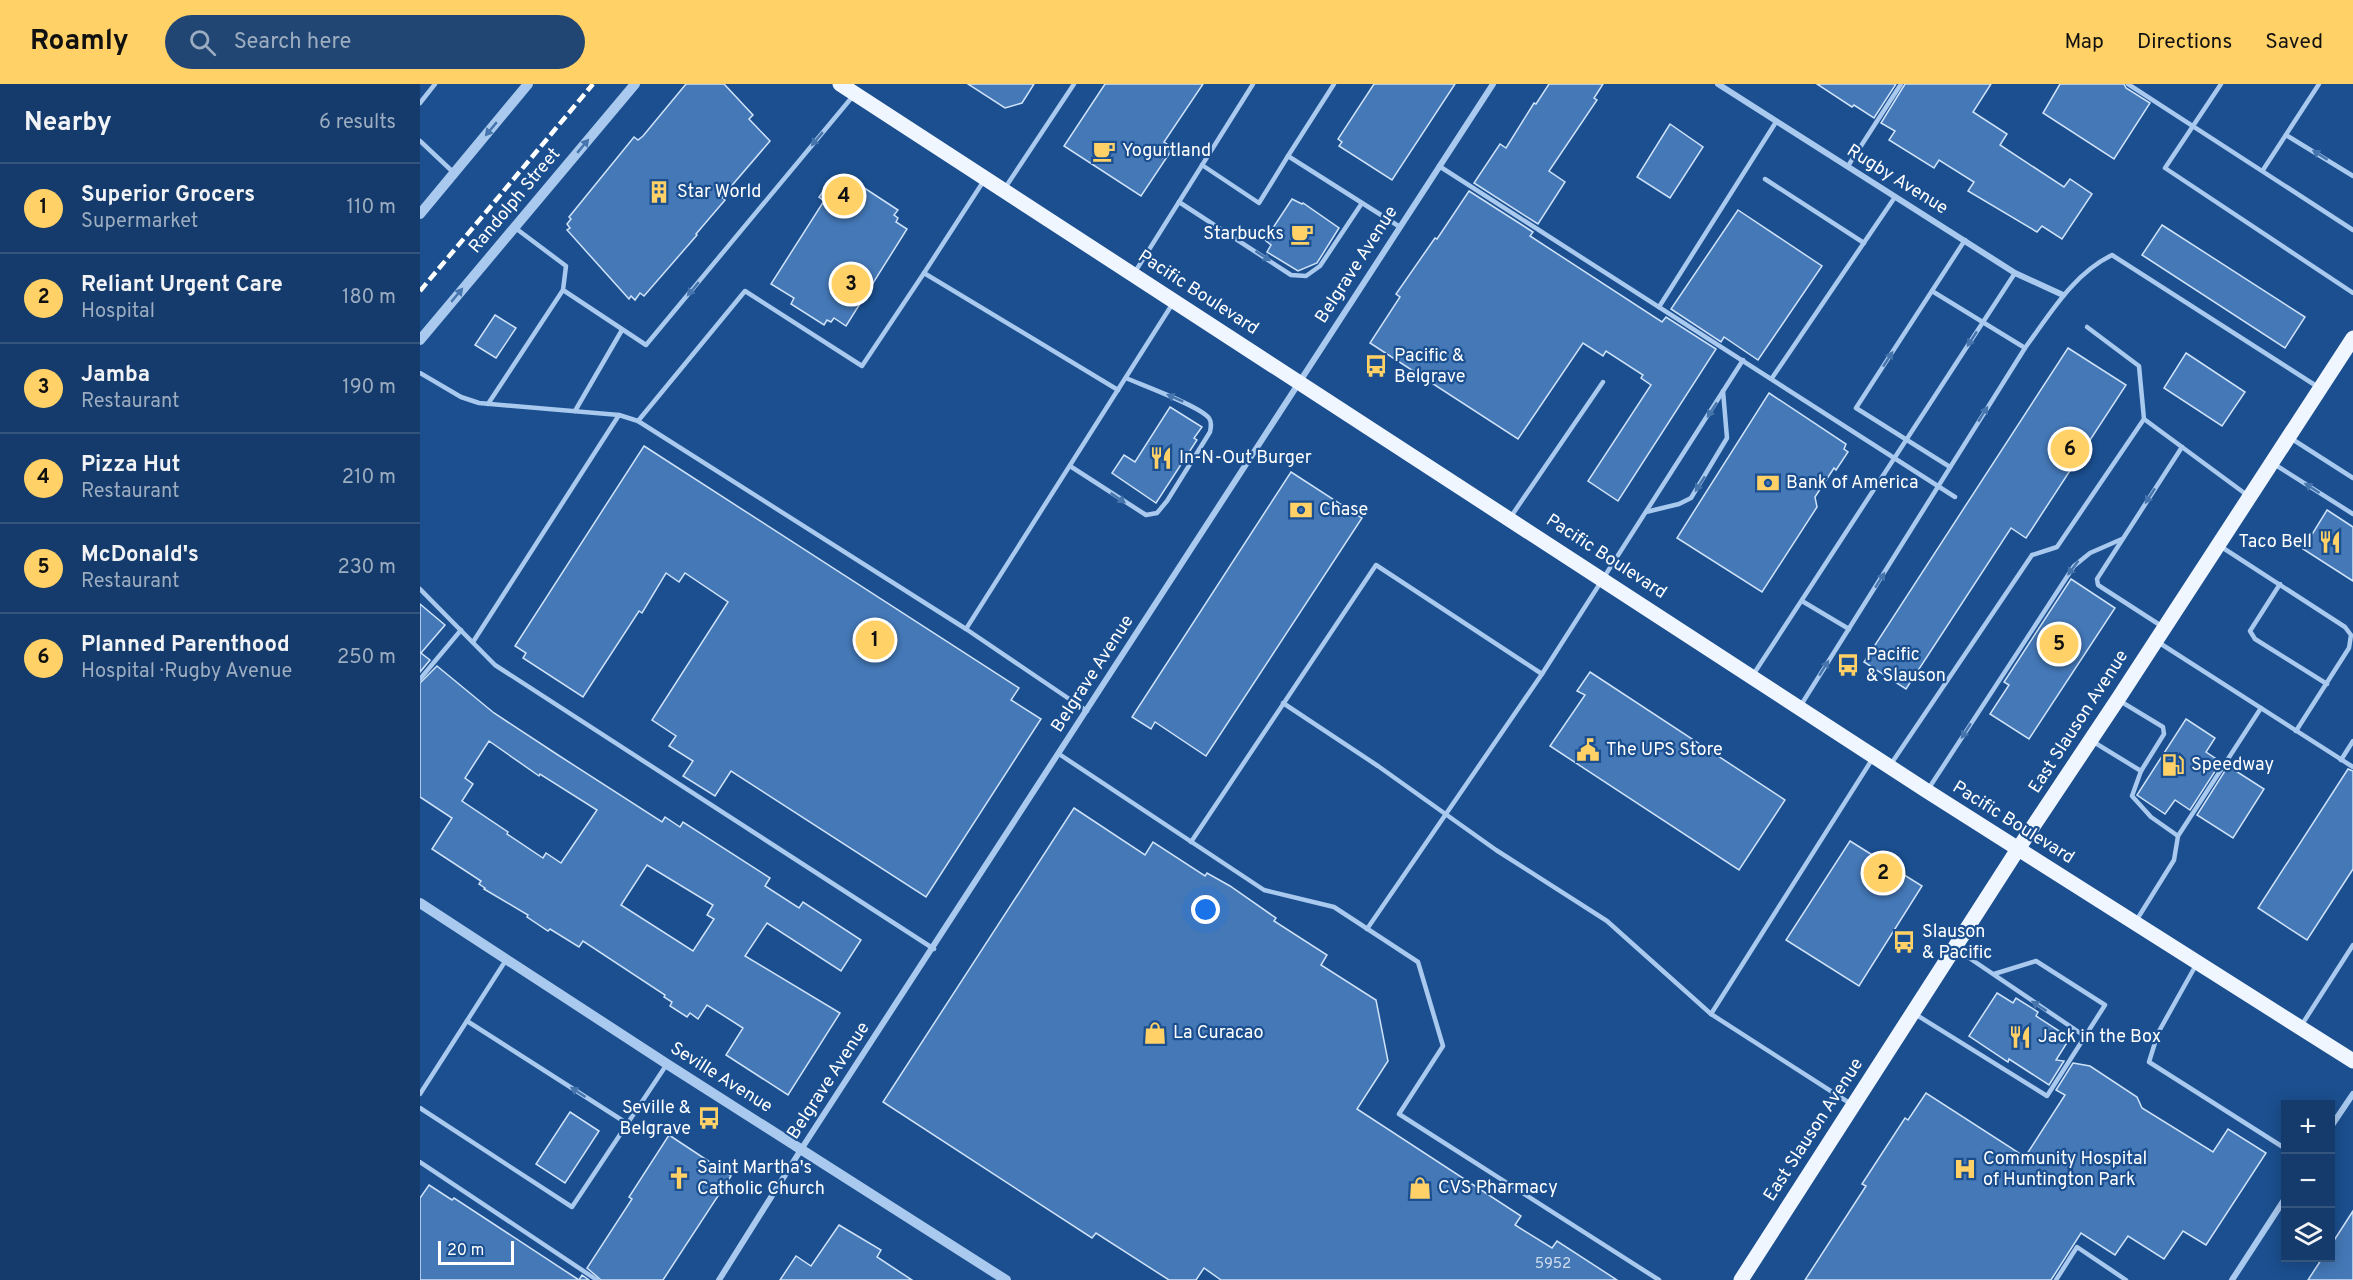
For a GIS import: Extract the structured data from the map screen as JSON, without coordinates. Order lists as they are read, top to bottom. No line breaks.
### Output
{"streets":{"main road":["Pacific Boulevard","East Slauson Avenue"],"street":["Rugby Avenue","Randolph Street","Belgrave Avenue","Seville Avenue"]},"crossings":[["Belgrave Avenue","Pacific Boulevard"],["Belgrave Avenue","Seville Avenue"],["Pacific Boulevard","East Slauson Avenue"]],"places":{"cafe":["Yogurtland","Starbucks"],"building":["Star World"],"bus stop":["Pacific & Belgrave","Pacific & Slauson","Slauson & Pacific","Seville & Belgrave"],"restaurant":["In-N-Out Burger","Taco Bell","Jack in the Box"],"bank":["Bank of America","Chase"],"public building":["The UPS Store"],"fuel station":["Speedway"],"shop":["La Curacao","CVS Pharmacy"],"hospital":["Community Hospital of Huntington Park"],"church":["Saint Martha's Catholic Church"]},"house_numbers":["5952"],"scale_bar":"20 m","page":{"header":"Roamly","search":"Search here","nav":["Map","Directions","Saved"],"heading":["Nearby","6 results"],"list":[{"mark":"1","name":"Superior Grocers","note":"Supermarket","value":"110 m"},{"mark":"2","name":"Reliant Urgent Care","note":"Hospital","value":"180 m"},{"mark":"3","name":"Jamba","note":"Restaurant","value":"190 m"},{"mark":"4","name":"Pizza Hut","note":"Restaurant","value":"210 m"},{"mark":"5","name":"McDonald's","note":"Restaurant","value":"230 m"},{"mark":"6","name":"Planned Parenthood","note":"Hospital · Rugby Avenue","value":"250 m"}],"pins":["4","3","6","1","5","2"],"map_buttons":["+","−"],"scale":"20 m"}}
